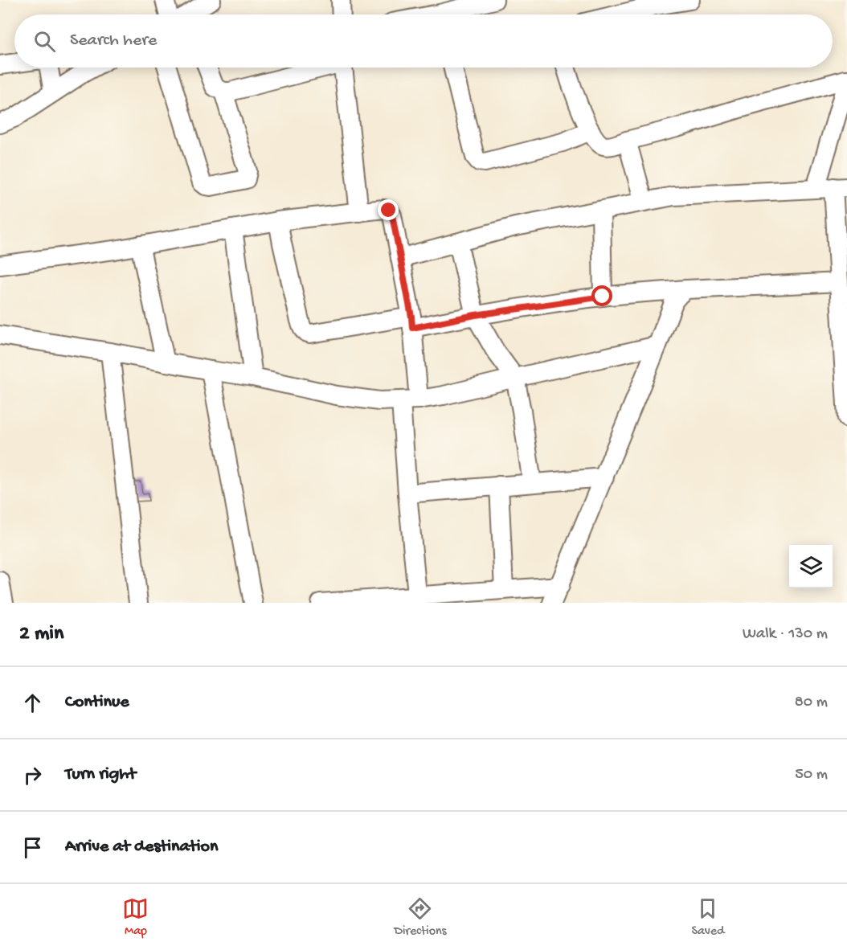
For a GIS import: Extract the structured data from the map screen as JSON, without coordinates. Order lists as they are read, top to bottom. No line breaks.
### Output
{"page":{"search":"Search here","heading":["2 min","Walk · 130 m"],"list":[["Continue","80 m"],["Turn right","50 m"],"Arrive at destination"],"nav":["Map","Directions","Saved"]}}
